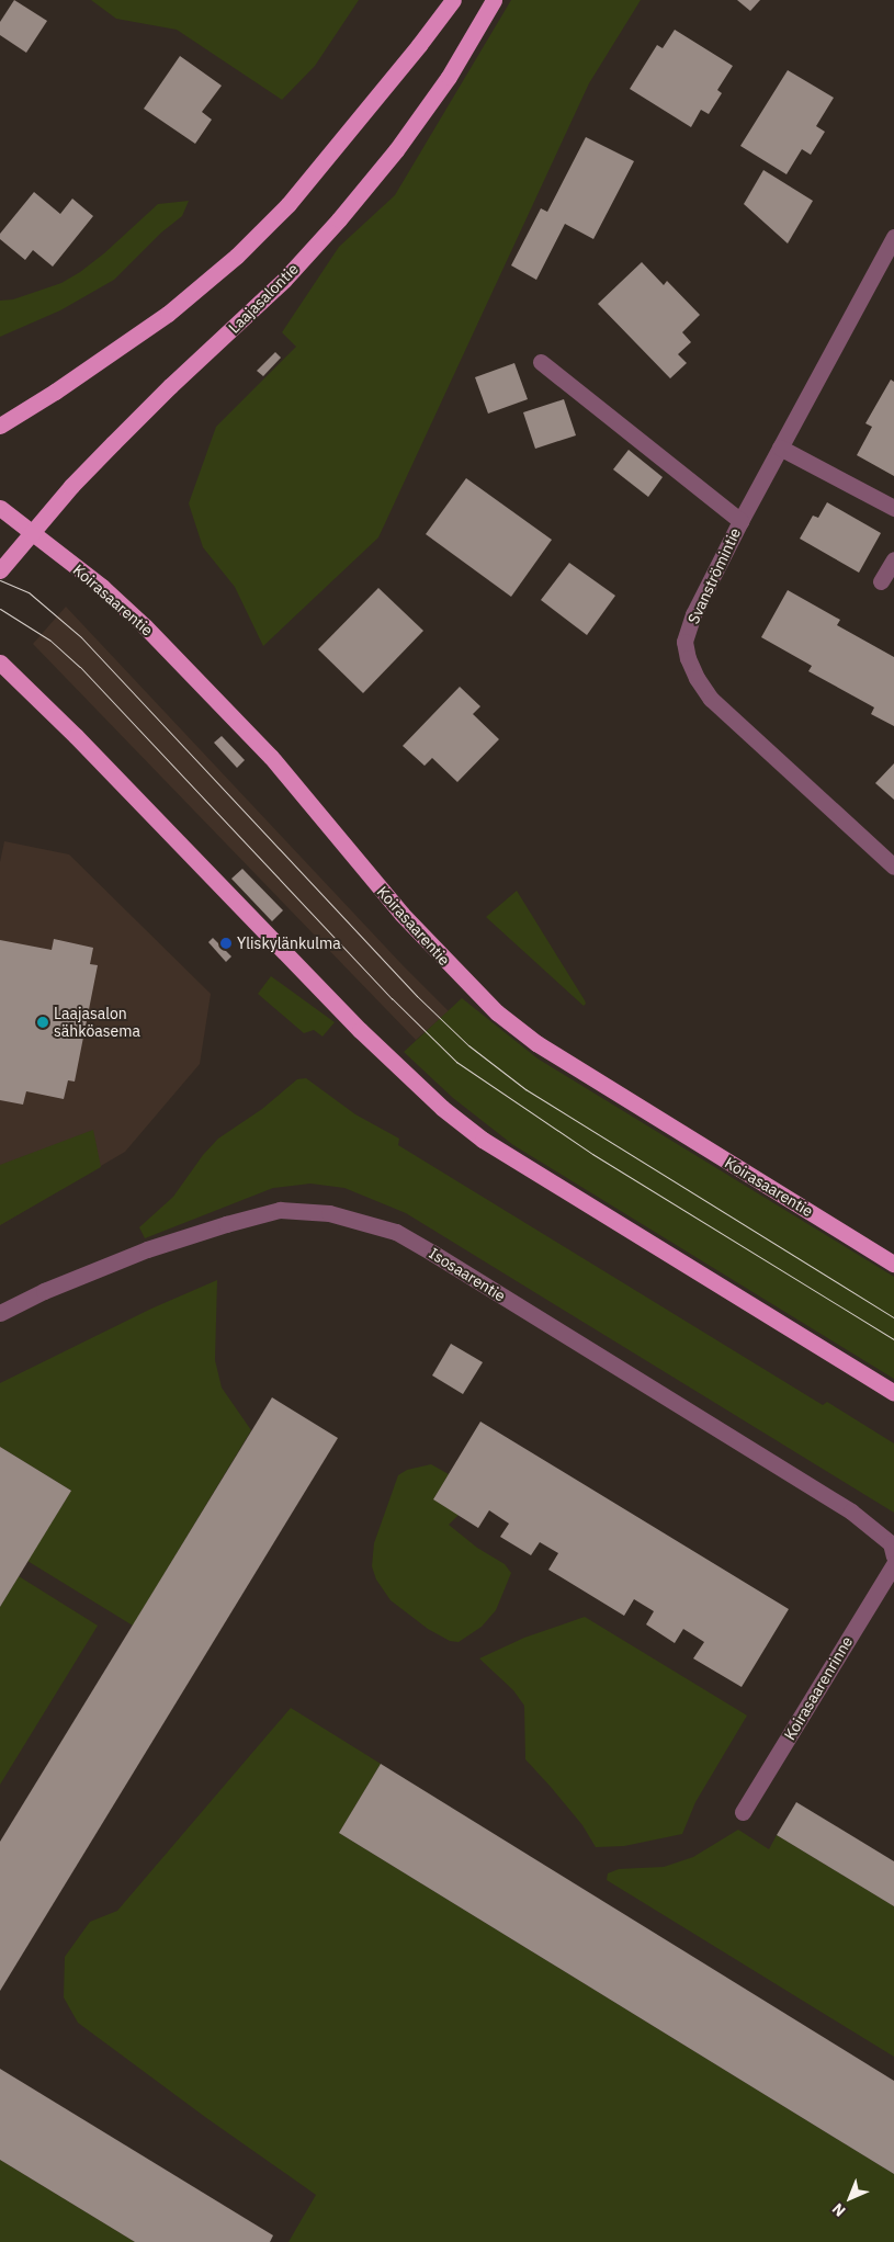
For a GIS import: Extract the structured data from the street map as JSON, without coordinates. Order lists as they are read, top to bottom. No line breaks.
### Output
{"streets":{"main road":["Laajasalontie","Koirasaarentie"],"street":["Svanströmintie","Isosaarentie","Koirasaarenrinne"]},"crossings":[["Laajasalontie","Koirasaarentie"]],"places":["Yliskylänkulma","Laajasalon sähköasema"],"north":"bottom left"}
